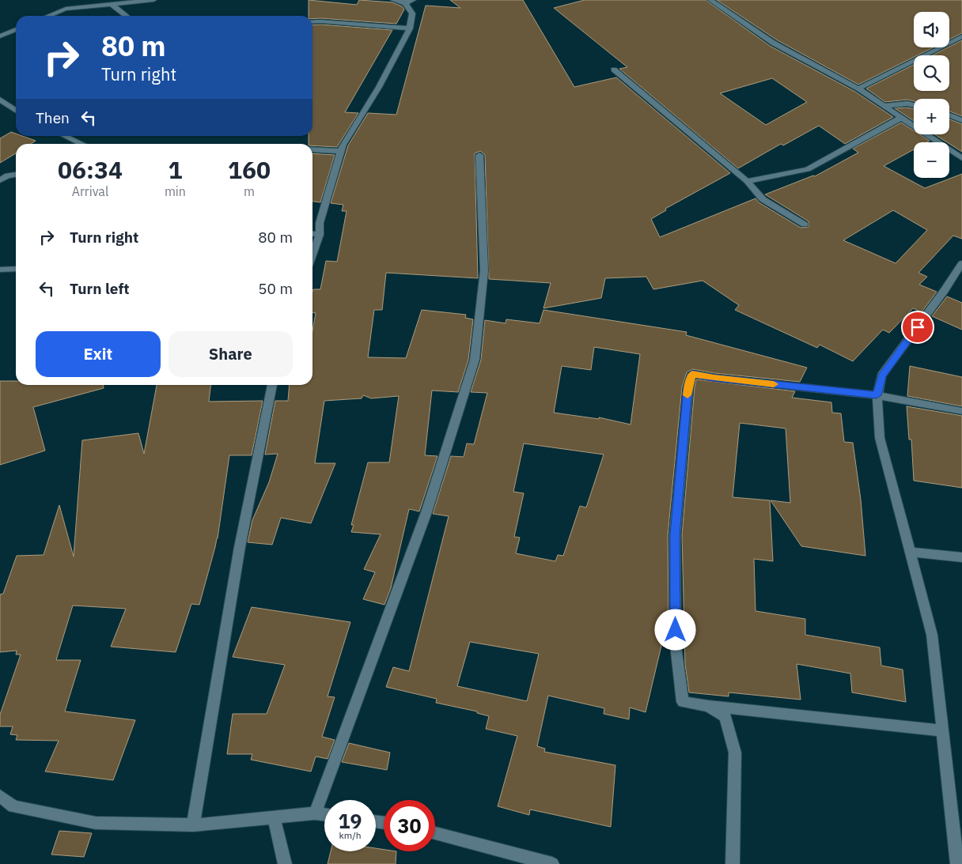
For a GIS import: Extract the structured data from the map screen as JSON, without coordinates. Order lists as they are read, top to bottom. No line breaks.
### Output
{"page":{"map_buttons":["+","−"],"turn":["80 m","Turn right"],"then":"Then","eta":["06:34","Arrival","1","min","160","m"],"list":[{"name":"Turn right","value":"80 m"},{"name":"Turn left","value":"50 m"}],"buttons":["Exit","Share"],"speed":"19 km/h","limit":"30"}}
